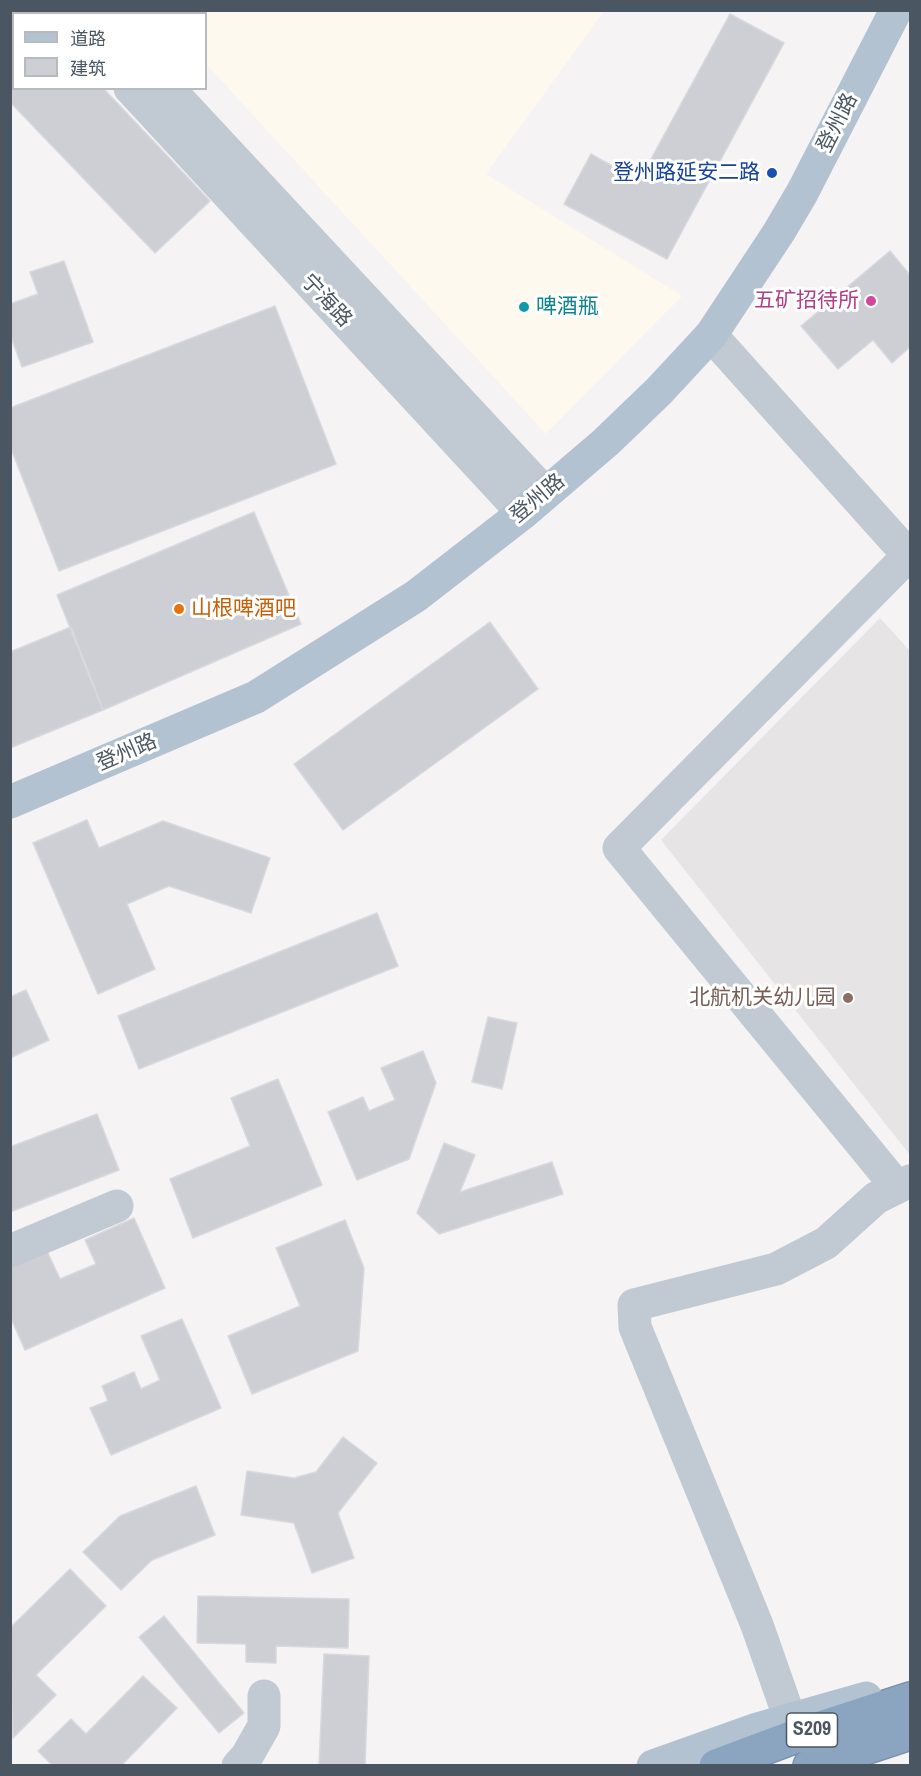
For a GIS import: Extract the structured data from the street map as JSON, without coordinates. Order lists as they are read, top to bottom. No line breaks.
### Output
{"streets":{"highway":["S209"],"main road":["登州路"],"street":["宁海路"]},"crossings":[["登州路","宁海路"]],"places":["登州路延安二路","五矿招待所","啤酒瓶","山根啤酒吧","北航机关幼儿园"],"legend":["道路","建筑"]}
